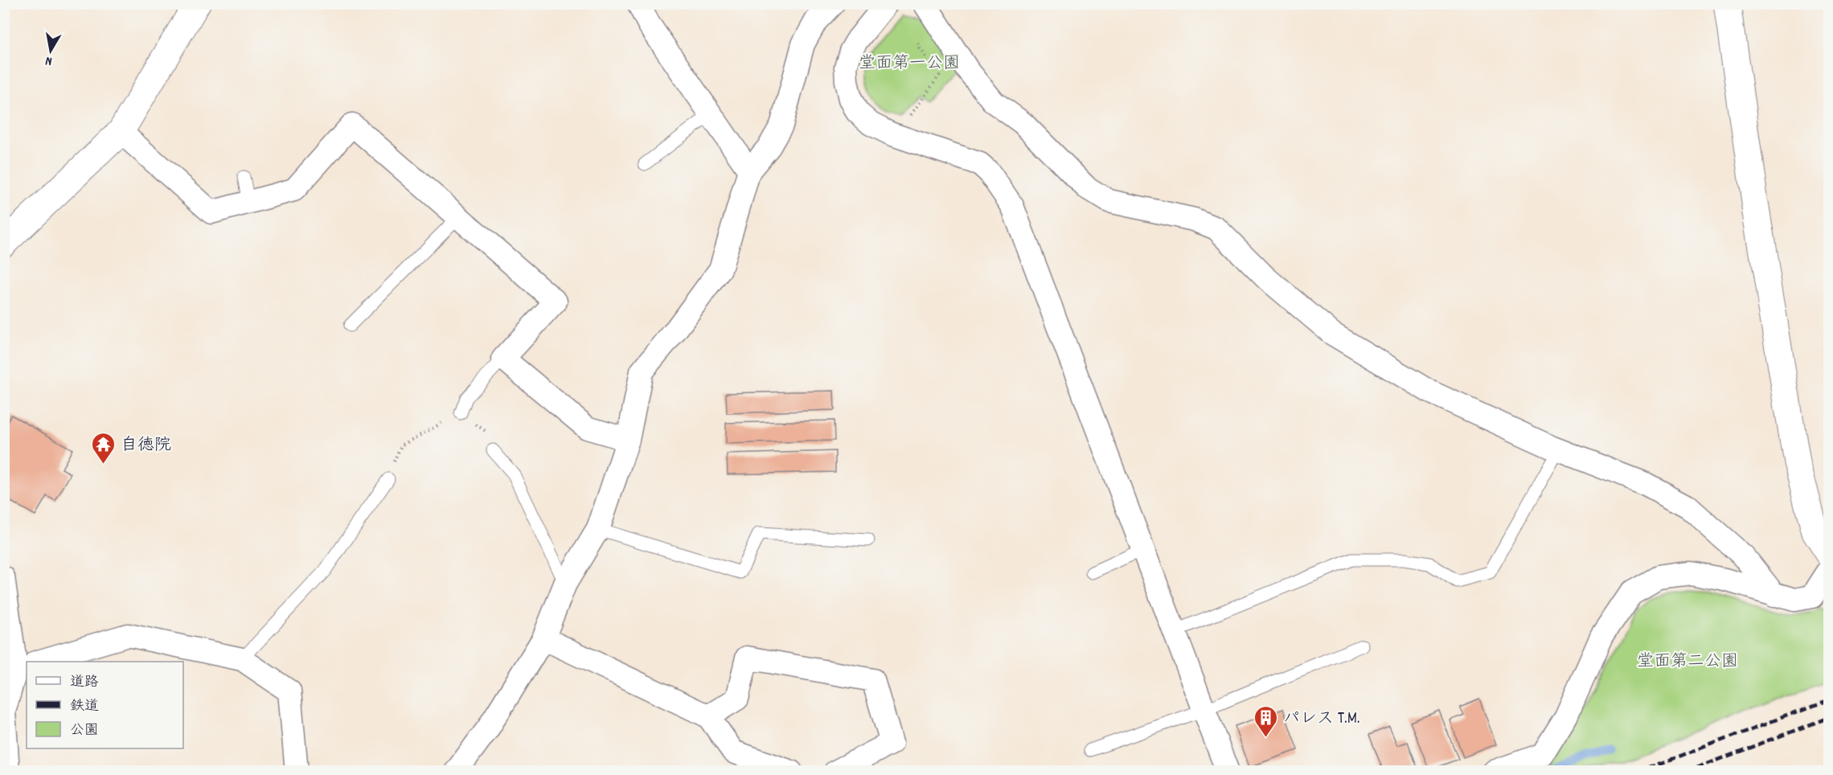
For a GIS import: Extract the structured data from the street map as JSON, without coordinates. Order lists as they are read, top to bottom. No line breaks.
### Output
{"parks":["堂面第一公園","堂面第二公園"],"places":{"temple":["自徳院"],"building":["パレス T.M."]},"legend":["道路","鉄道","公園"],"north":"bottom"}
